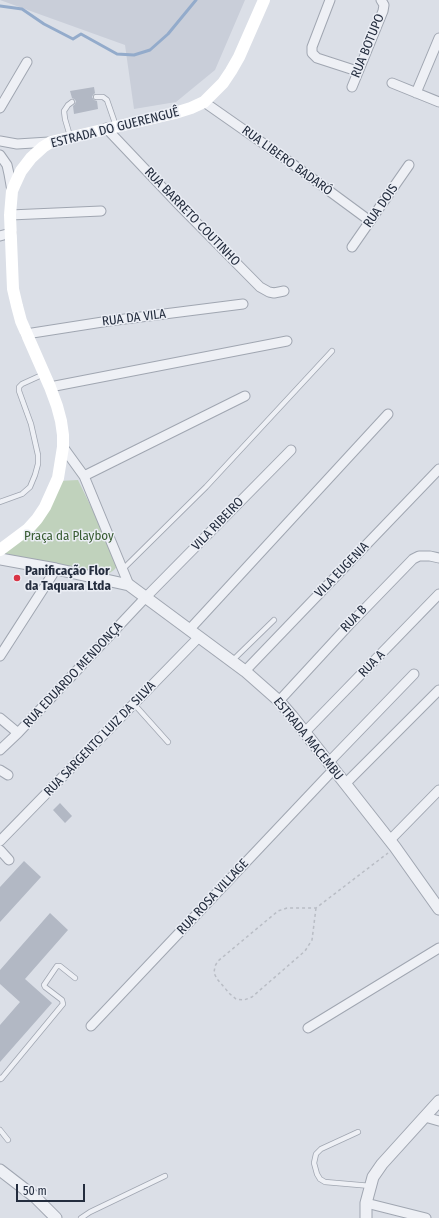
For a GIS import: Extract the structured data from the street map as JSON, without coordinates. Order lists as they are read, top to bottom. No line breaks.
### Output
{"streets":{"main road":["ESTRADA DO GUERENGUÊ"],"street":["RUA BOTUPO","RUA LIBERO BADARÓ","RUA DOIS","RUA BARRETO COUTINHO","RUA DA VILA","VILA RIBEIRO","VILA EUGENIA","RUA B","RUA A","RUA EDUARDO MENDONÇA","RUA SARGENTO LUIZ DA SILVA","ESTRADA MACEMBU","RUA ROSA VILLAGE"]},"crossings":[["ESTRADA DO GUERENGUÊ","RUA LIBERO BADARÓ"],["ESTRADA DO GUERENGUÊ","RUA BARRETO COUTINHO"],["ESTRADA DO GUERENGUÊ","RUA DA VILA"],["RUA LIBERO BADARÓ","RUA DOIS"],["VILA RIBEIRO","RUA EDUARDO MENDONÇA"],["VILA RIBEIRO","ESTRADA MACEMBU"],["VILA EUGENIA","ESTRADA MACEMBU"],["RUA B","ESTRADA MACEMBU"],["RUA A","ESTRADA MACEMBU"],["RUA EDUARDO MENDONÇA","ESTRADA MACEMBU"],["RUA SARGENTO LUIZ DA SILVA","ESTRADA MACEMBU"],["ESTRADA MACEMBU","RUA ROSA VILLAGE"]],"parks":["Praça da Playboy"],"places":["Panificação Flor da Taquara Ltda"],"scale_bar":"50 m"}
